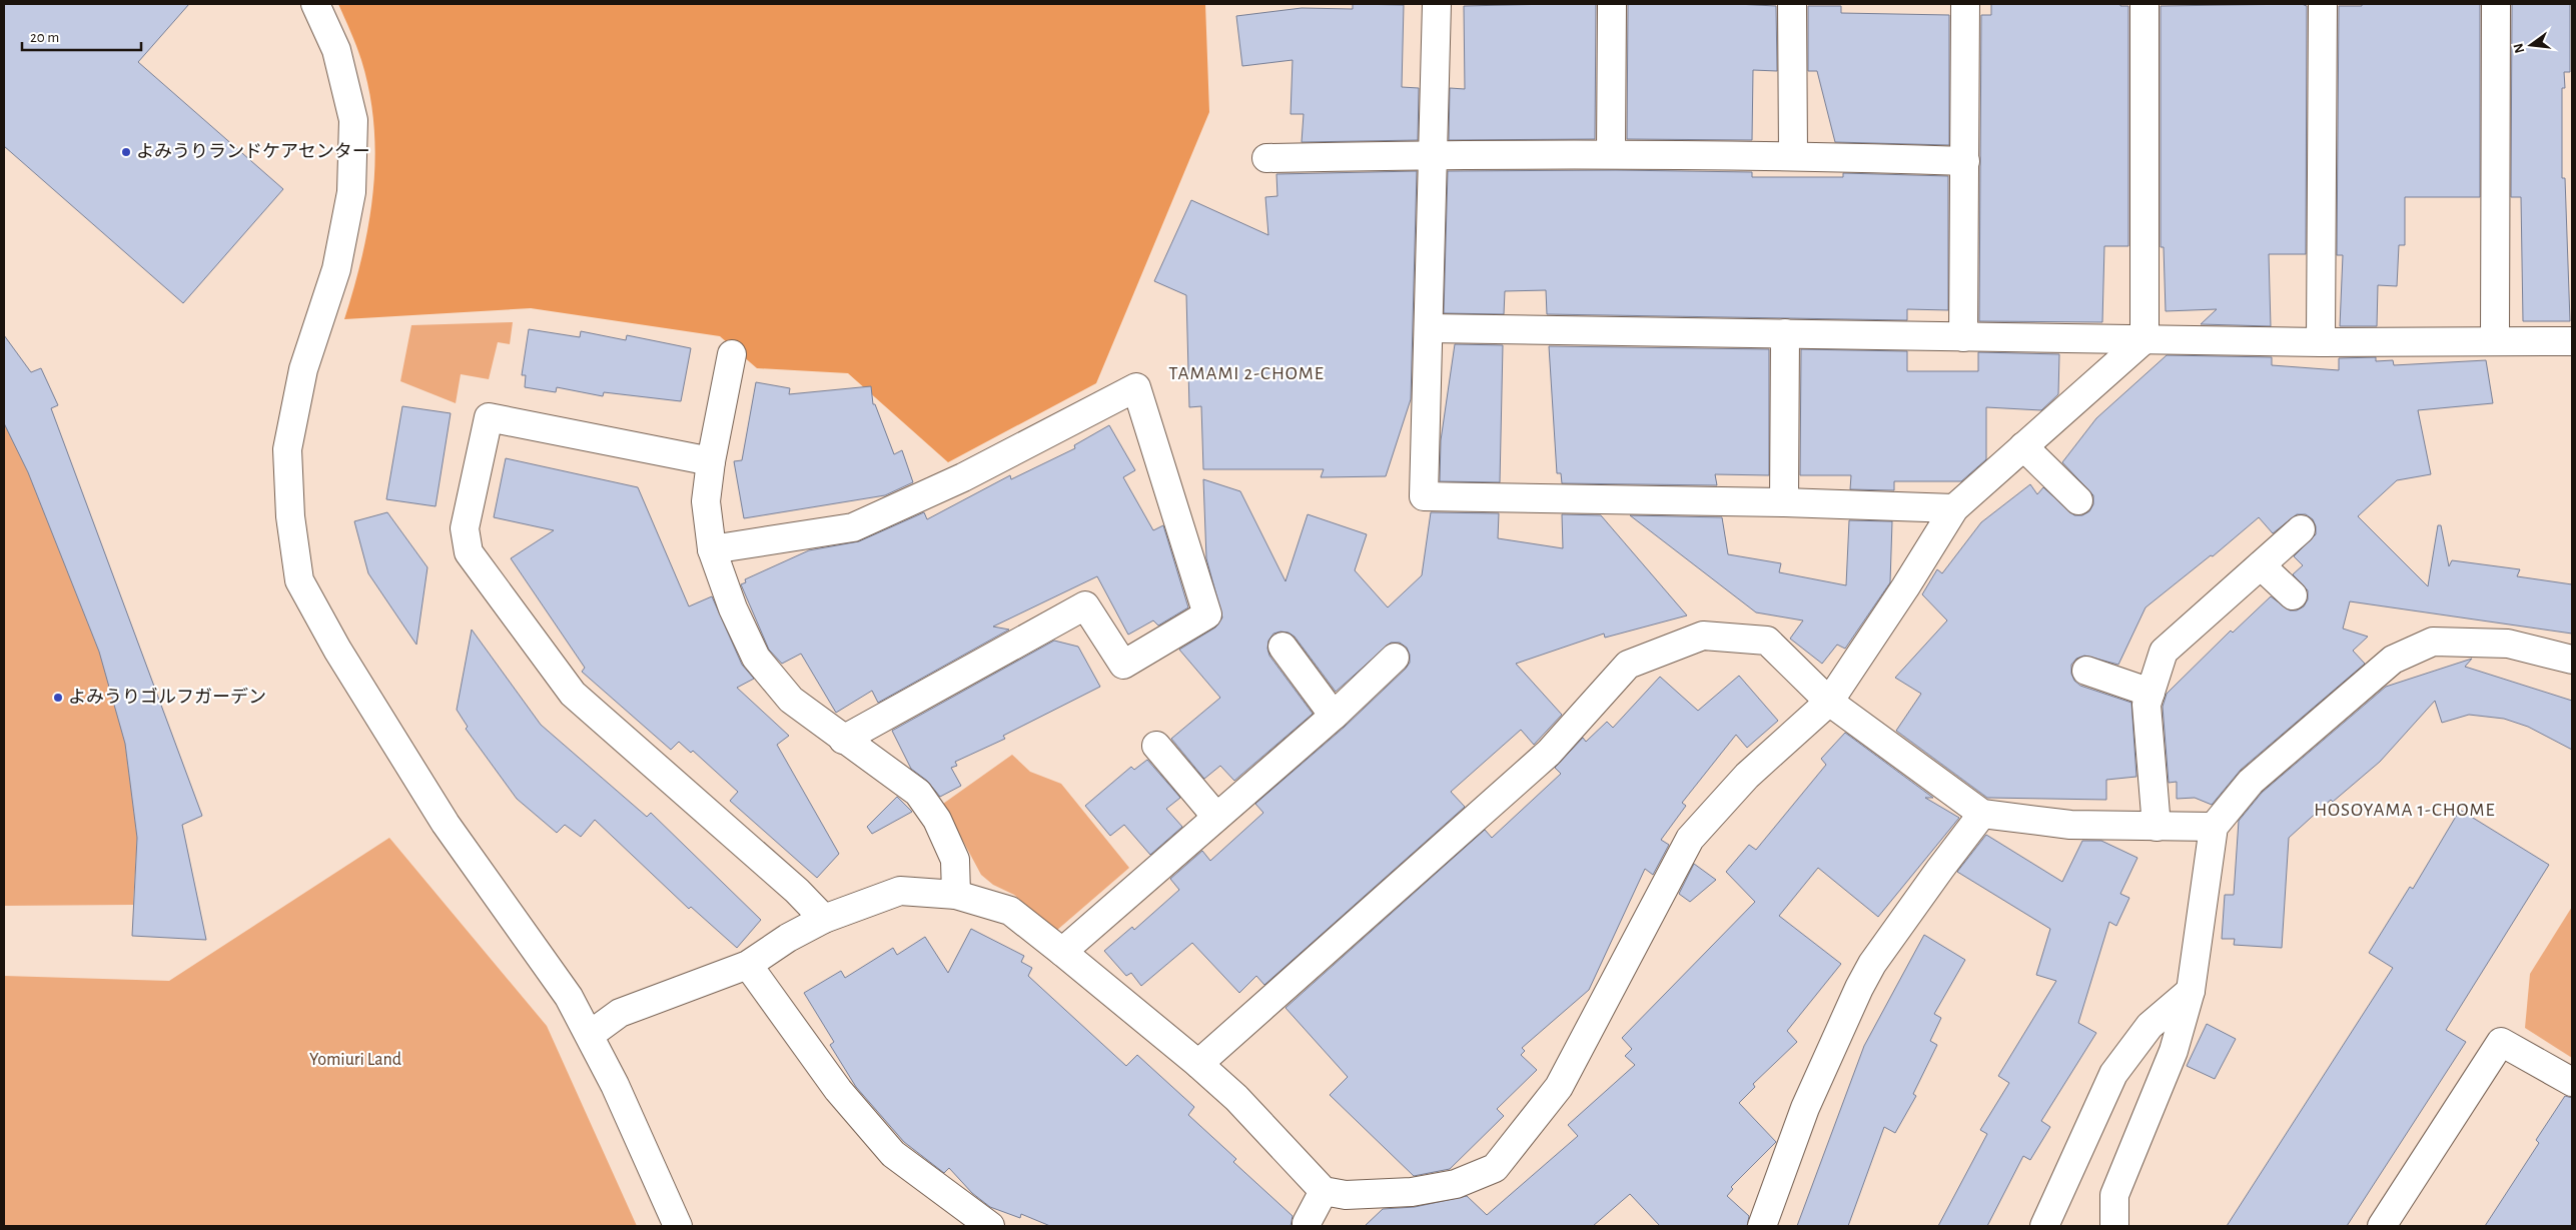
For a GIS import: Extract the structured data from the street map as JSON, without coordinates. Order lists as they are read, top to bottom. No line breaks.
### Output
{"districts":["TAMAMI 2-CHOME","HOSOYAMA 1-CHOME"],"parks":["Yomiuri Land"],"places":["よみうりランドケアセンター","よみうりゴルフガーデン"],"scale_bar":"20 m","north":"left"}
